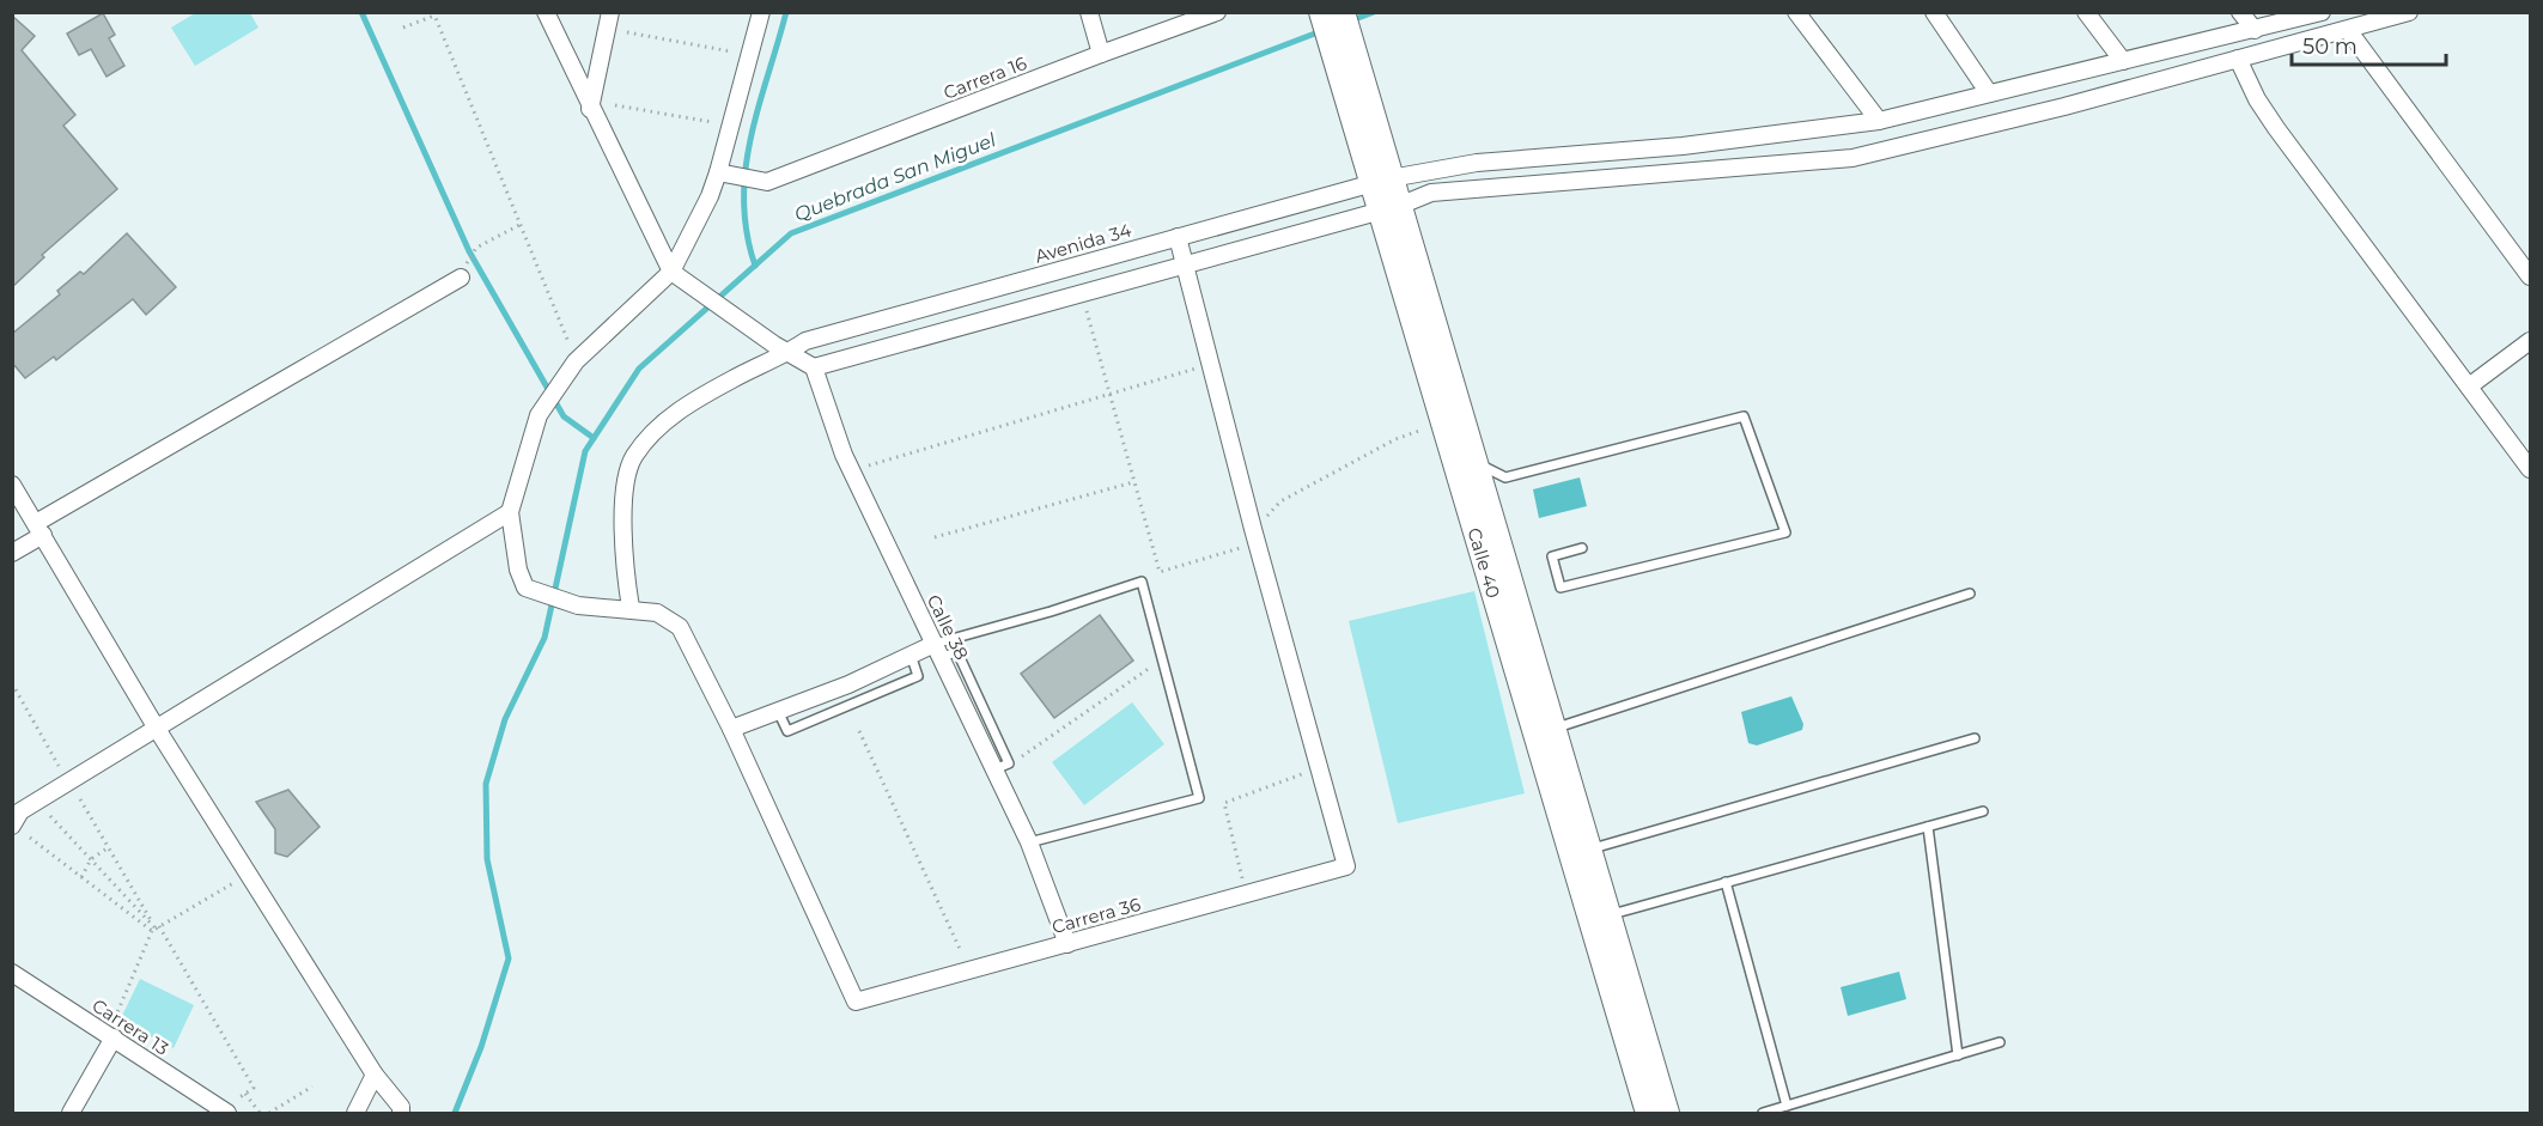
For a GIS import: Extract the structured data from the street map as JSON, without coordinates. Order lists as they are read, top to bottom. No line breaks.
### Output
{"streets":{"main road":["Calle 40"],"street":["Carrera 16","Avenida 34","Calle 38","Carrera 36","Carrera 13"]},"crossings":[["Avenida 34","Calle 40"],["Calle 38","Carrera 36"]],"water":["Quebrada San Miguel"],"scale_bar":"50 m"}
